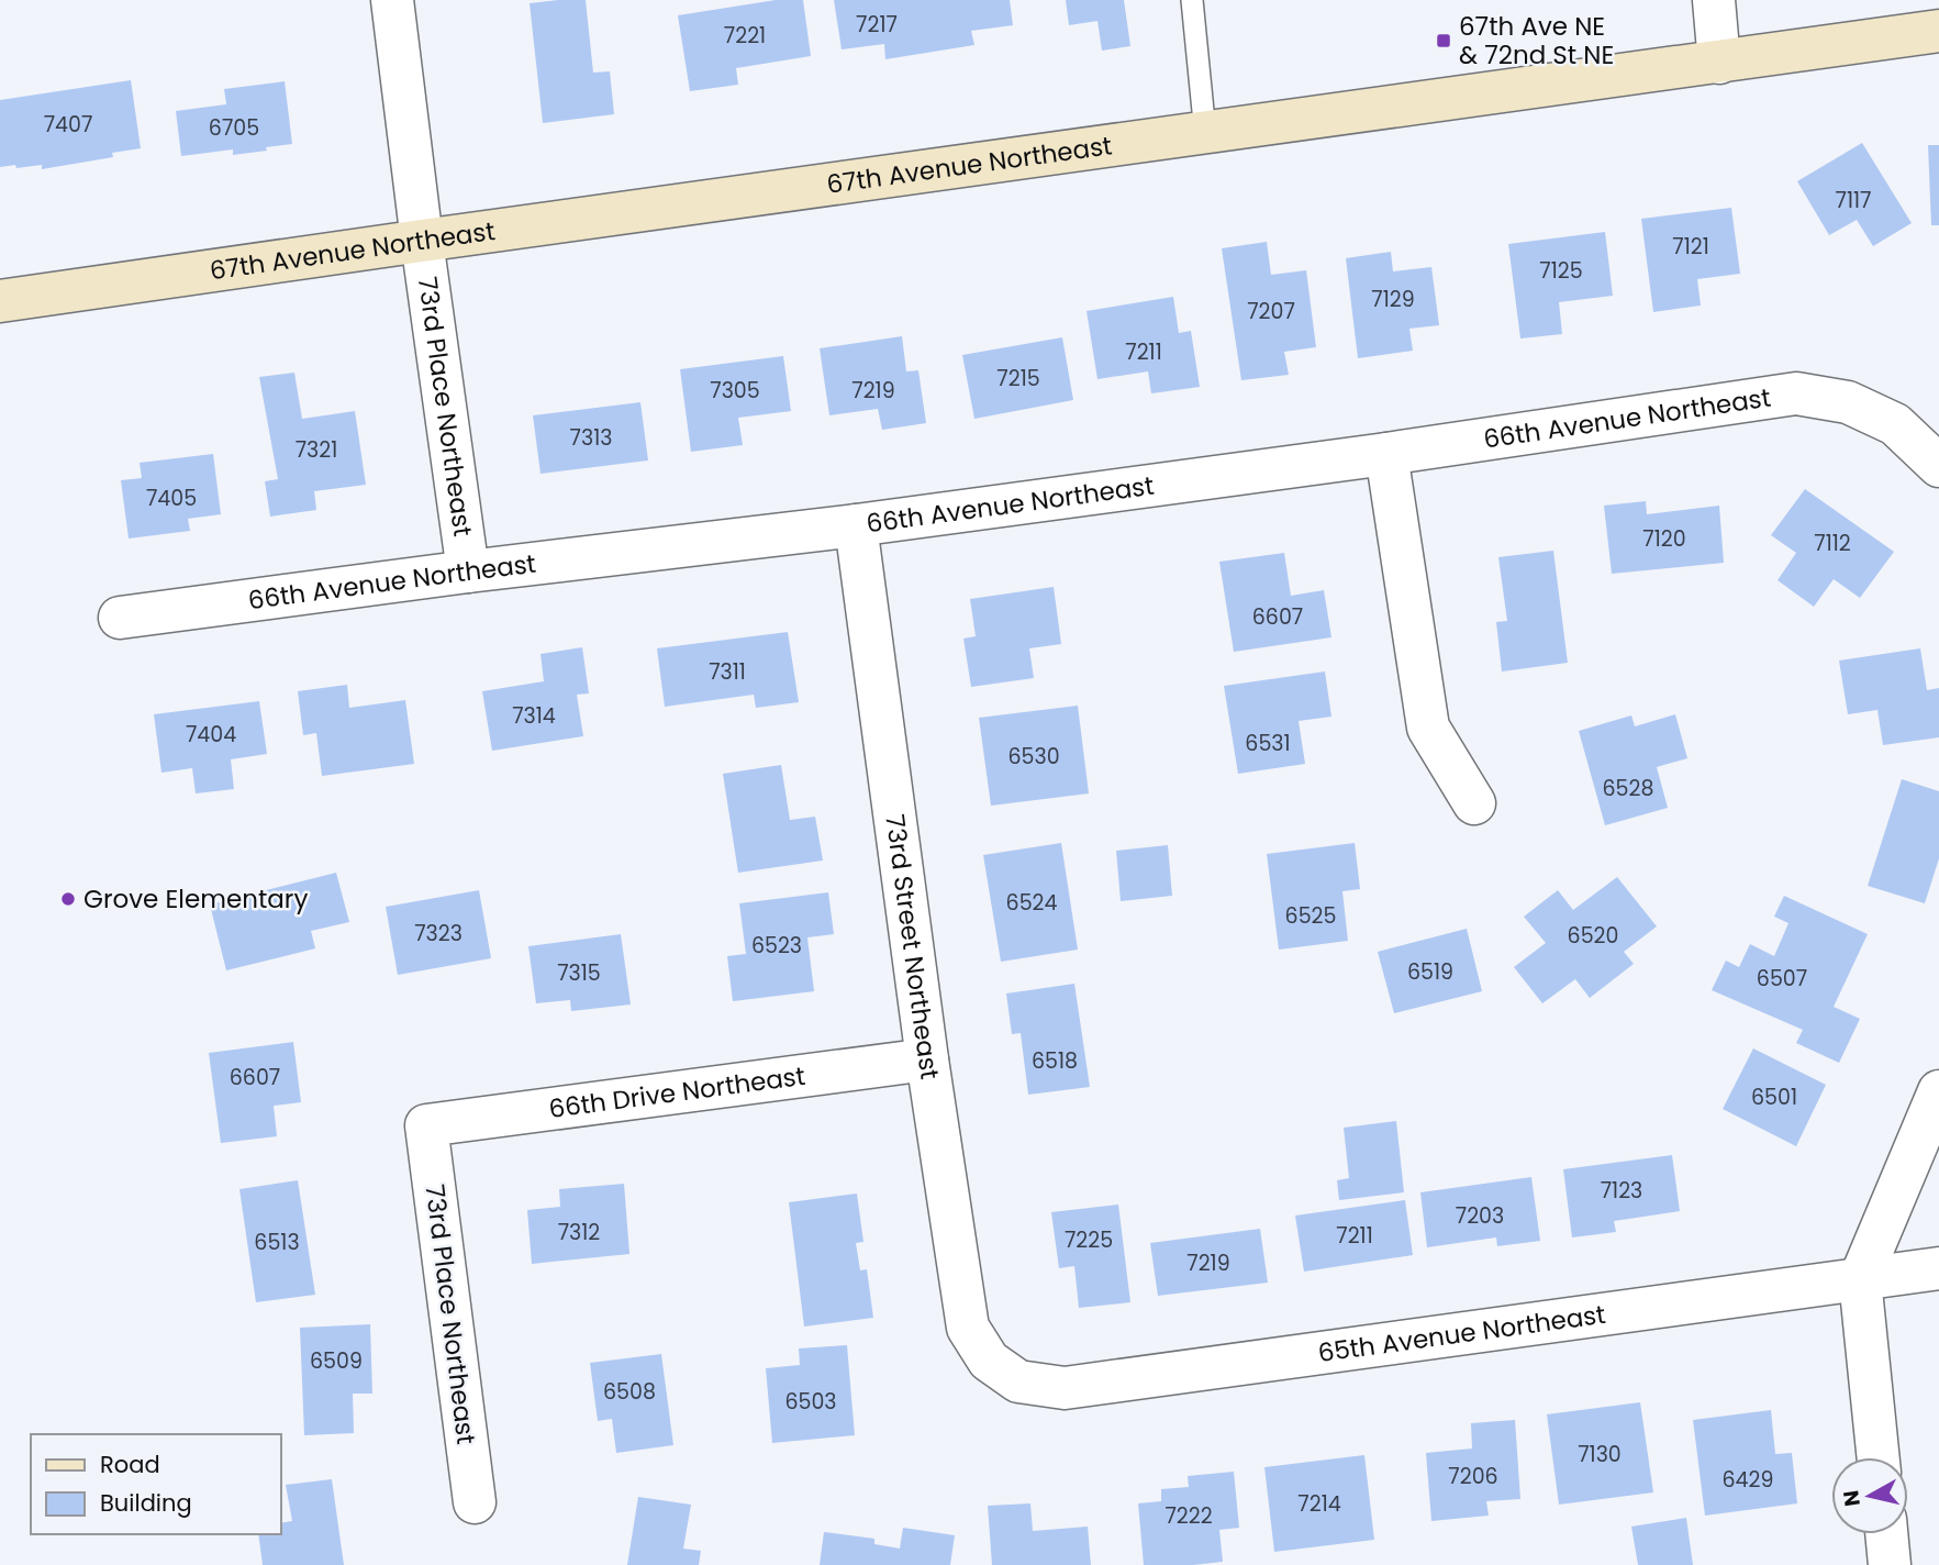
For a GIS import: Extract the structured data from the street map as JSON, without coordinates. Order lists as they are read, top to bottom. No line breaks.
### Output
{"streets":{"main road":["67th Avenue Northeast"],"street":["73rd Place Northeast","66th Avenue Northeast","73rd Street Northeast","66th Drive Northeast","65th Avenue Northeast"]},"crossings":[["67th Avenue Northeast","73rd Place Northeast"],["73rd Place Northeast","66th Avenue Northeast"],["73rd Place Northeast","66th Drive Northeast"],["66th Avenue Northeast","73rd Street Northeast"],["73rd Street Northeast","66th Drive Northeast"],["73rd Street Northeast","65th Avenue Northeast"]],"places":{"transit":["67th Ave NE & 72nd St NE"],"other":["Grove Elementary"]},"house_numbers":["7217","7221","7407","6705","7117","7121","7125","7129","7207","7211","7215","7305","7219","7313","7321","7405","7120","7112","6607","7311","7314","7404","6531","6530","6528","6524","6525","7323","6520","6523","6519","7315","6507","6518","6607","6501","7123","7203","7312","7211","7225","6513","7219","6509","6508","6503","7130","7206","6429","7214","7222"],"legend":["Road","Building"],"north":"left"}
